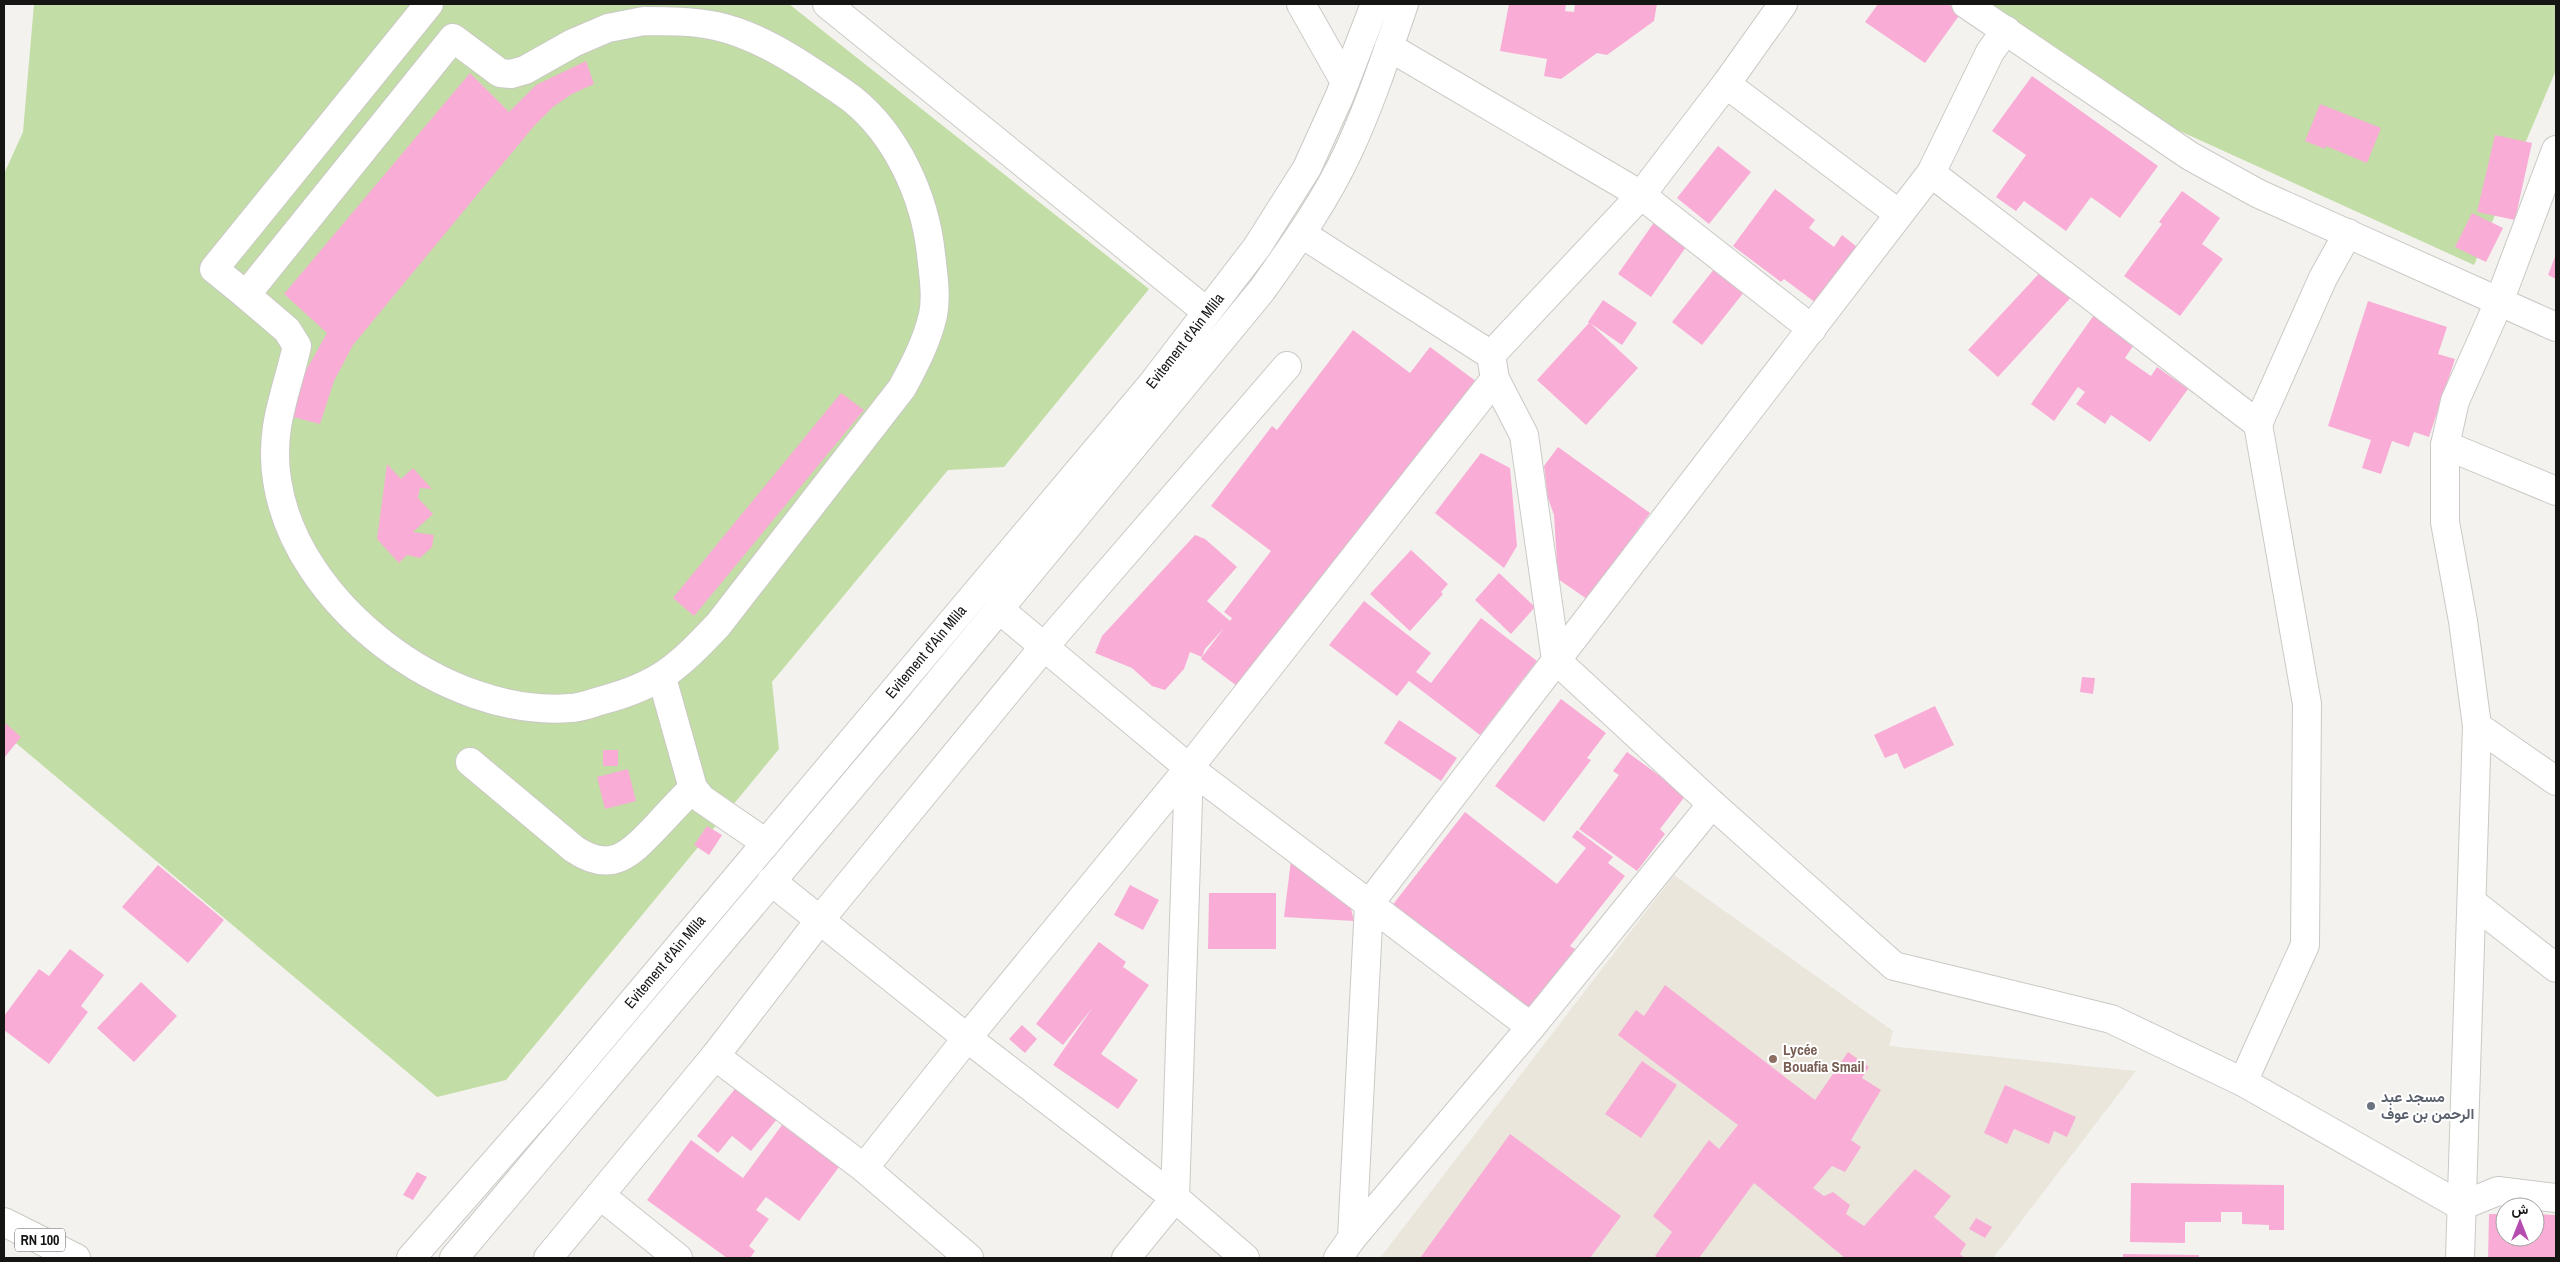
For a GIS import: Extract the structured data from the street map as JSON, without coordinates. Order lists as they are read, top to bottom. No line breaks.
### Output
{"streets":{"main road":["Evitement d'Ain Mlila","RN 100"]},"places":["Lycée Bouafia Smail","مسجد عبد الرحمن بن عوف"],"north":"top"}
